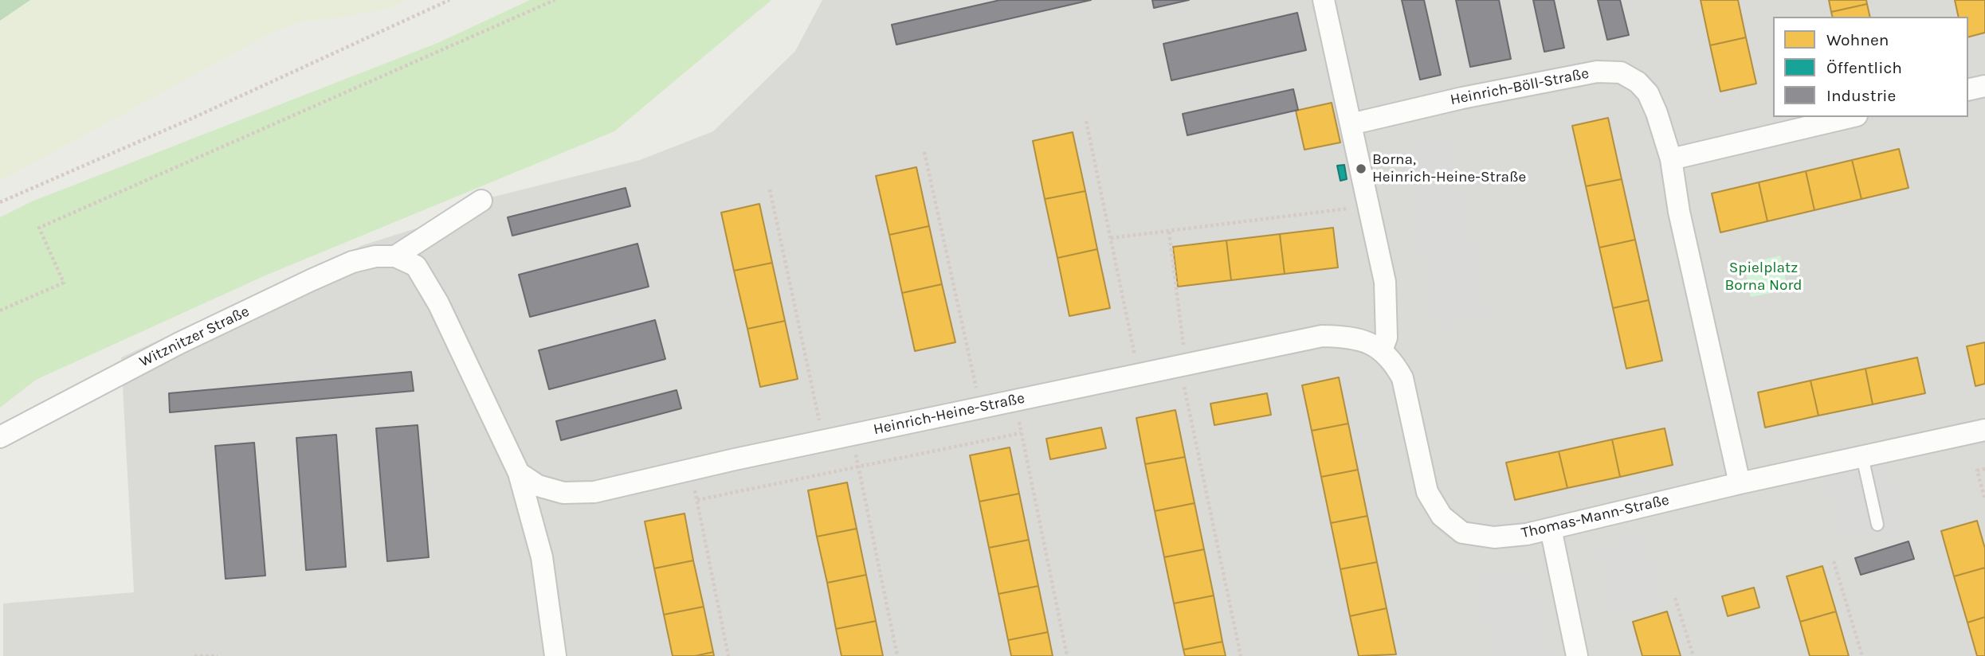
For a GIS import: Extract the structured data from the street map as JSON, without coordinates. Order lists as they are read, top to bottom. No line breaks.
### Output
{"streets":{"street":["Heinrich-Böll-Straße","Witznitzer Straße","Heinrich-Heine-Straße","Thomas-Mann-Straße"]},"crossings":[["Heinrich-Böll-Straße","Thomas-Mann-Straße"],["Heinrich-Heine-Straße","Thomas-Mann-Straße"]],"parks":["Spielplatz Borna Nord"],"places":["Borna, Heinrich-Heine-Straße"],"legend":["Wohnen","Öffentlich","Industrie"]}
